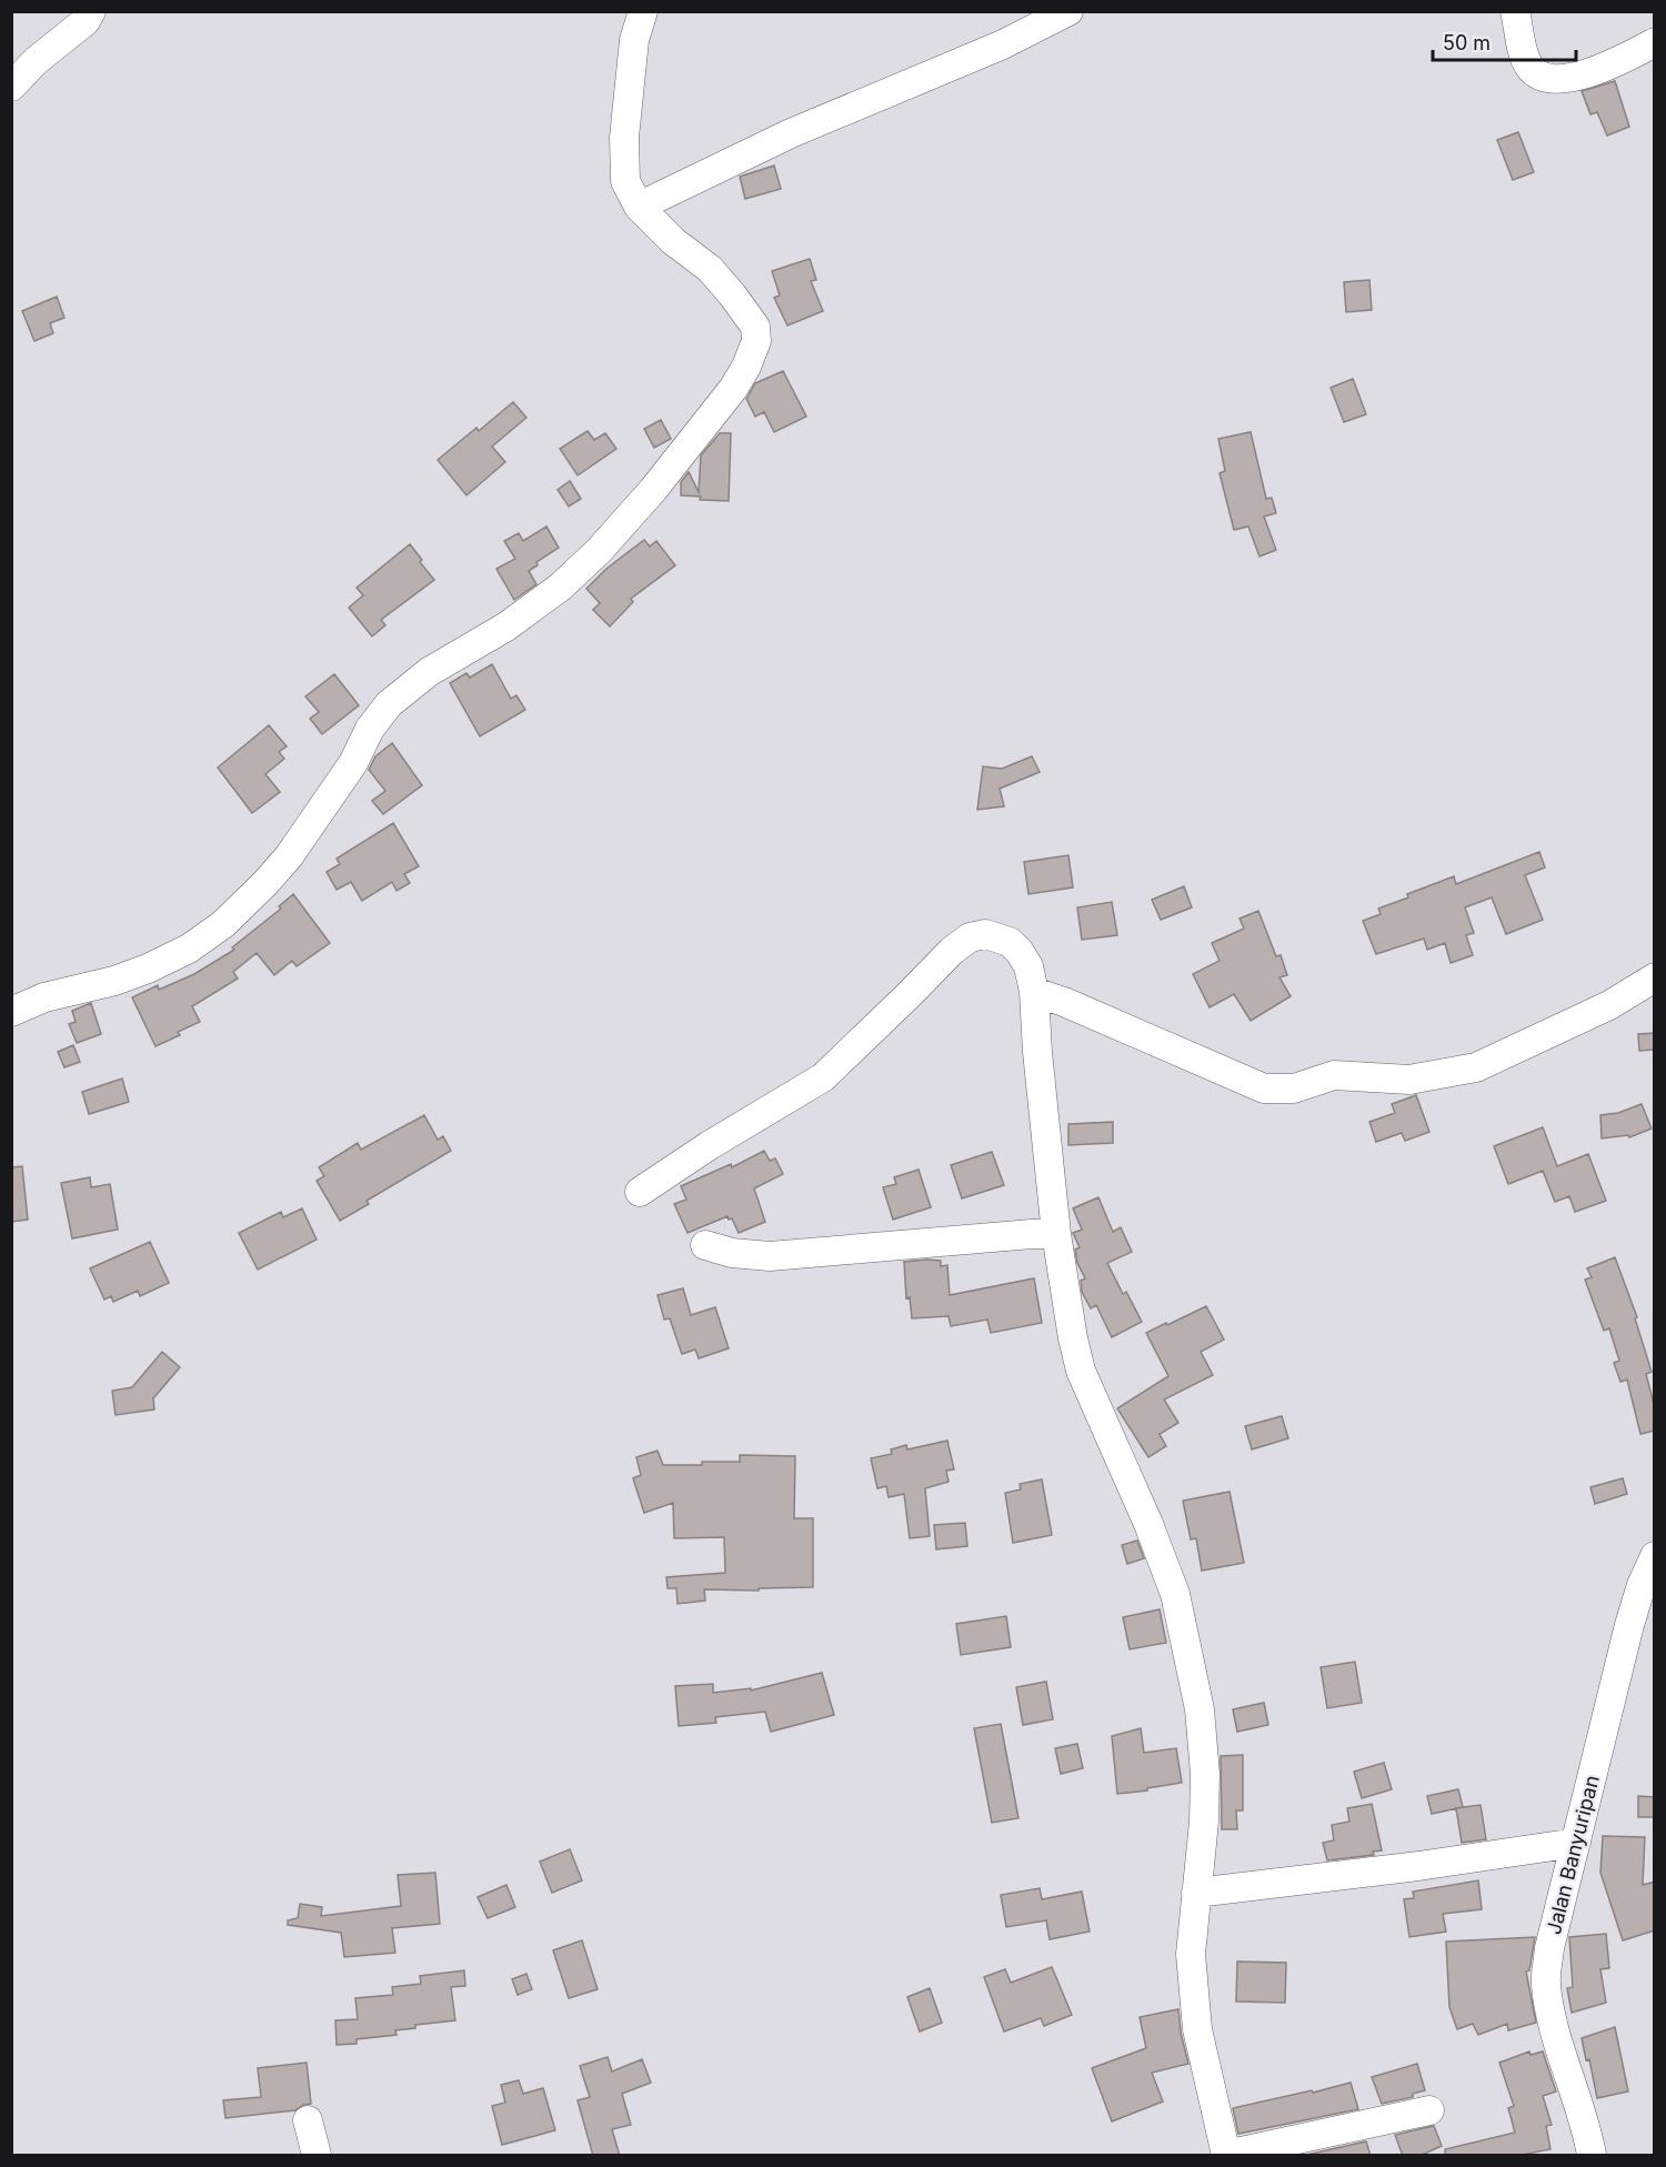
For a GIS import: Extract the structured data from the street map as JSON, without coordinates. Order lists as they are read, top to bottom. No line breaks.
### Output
{"streets":{"street":["Jalan Banyuripan"]},"scale_bar":"50 m"}
